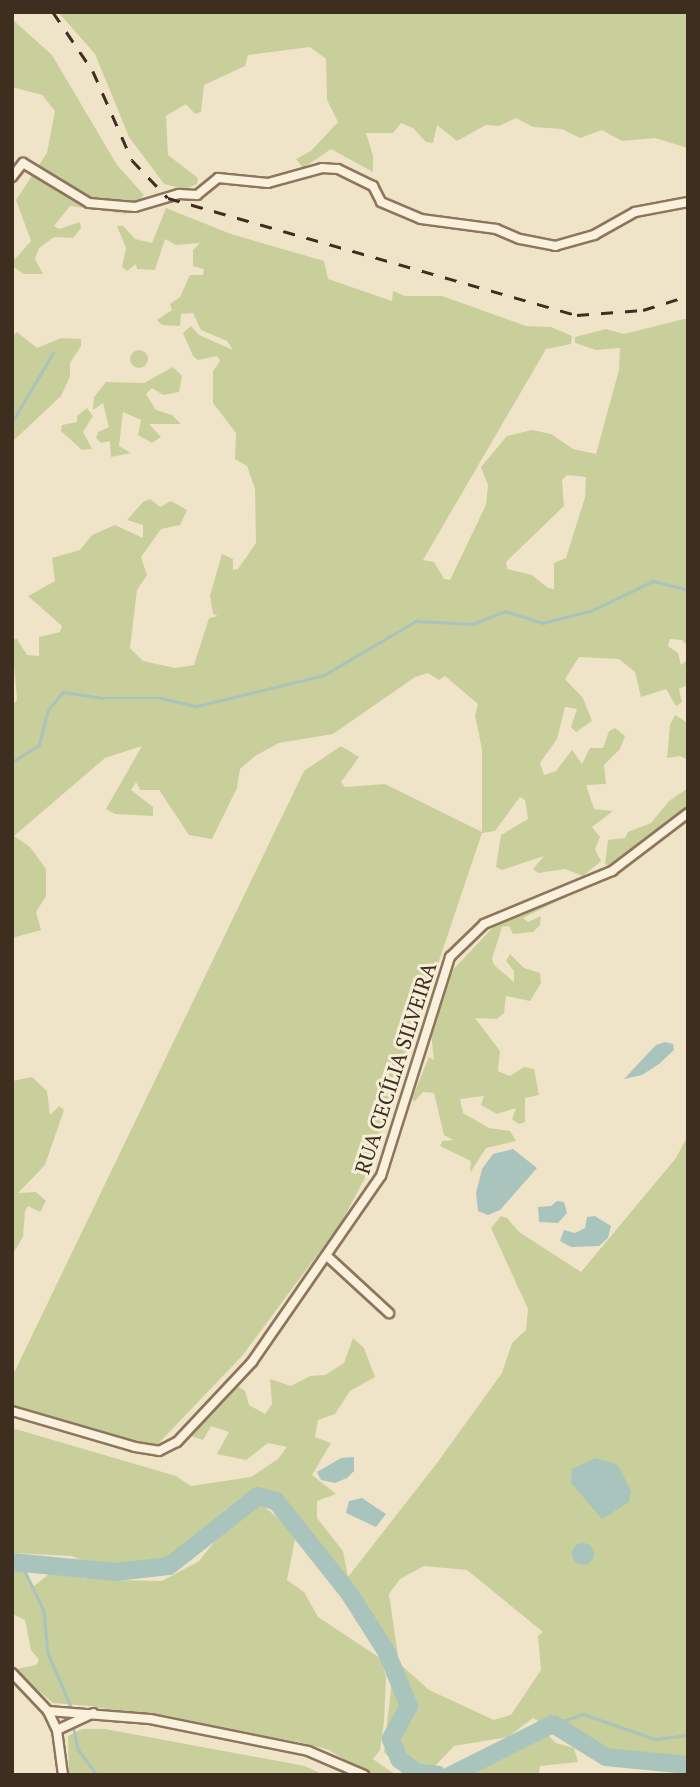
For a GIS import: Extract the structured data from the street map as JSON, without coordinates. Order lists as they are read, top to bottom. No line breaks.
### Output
{"streets":{"street":["RUA CECÍLIA SILVEIRA"]}}
